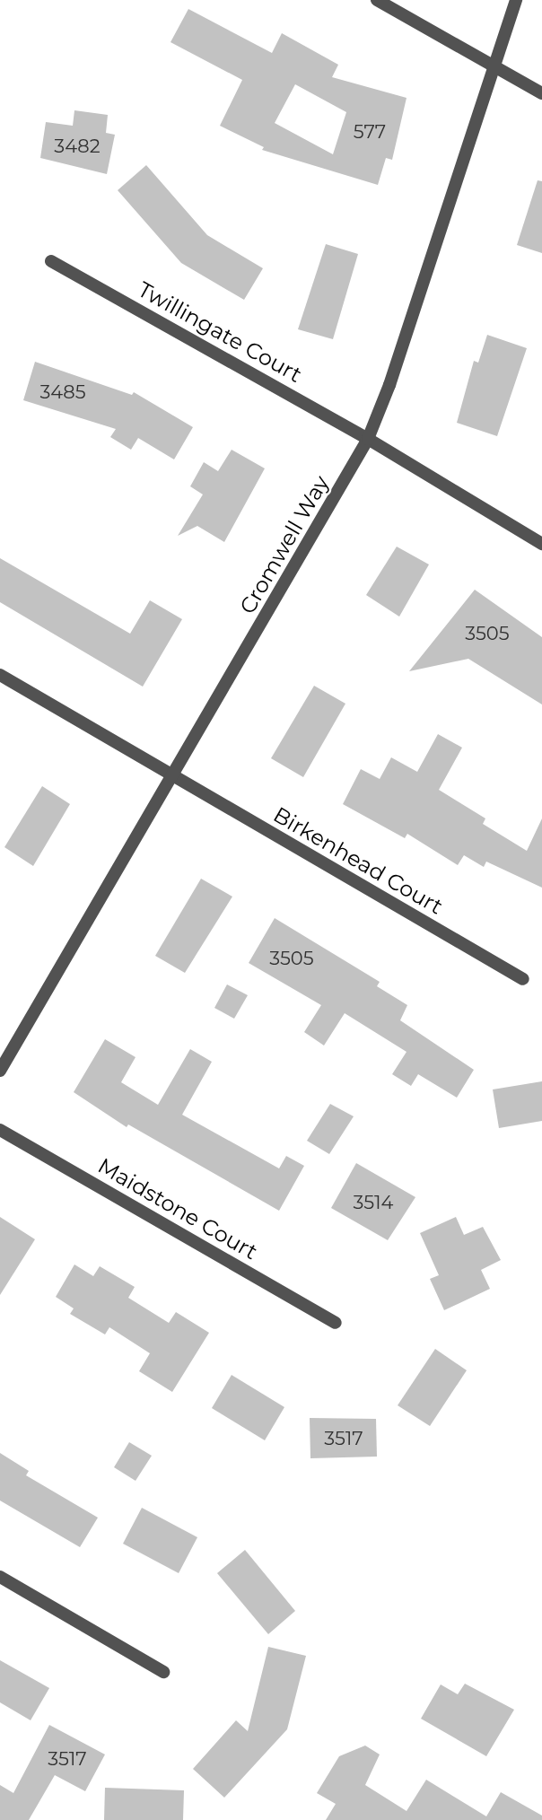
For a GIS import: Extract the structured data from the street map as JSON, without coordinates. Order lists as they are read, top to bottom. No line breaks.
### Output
{"streets":{"street":["Twillingate Court","Cromwell Way","Birkenhead Court","Maidstone Court"]},"crossings":[["Twillingate Court","Cromwell Way"],["Cromwell Way","Birkenhead Court"]],"house_numbers":["577","3482","3485","3505","3505","3514","3517","3517"]}
